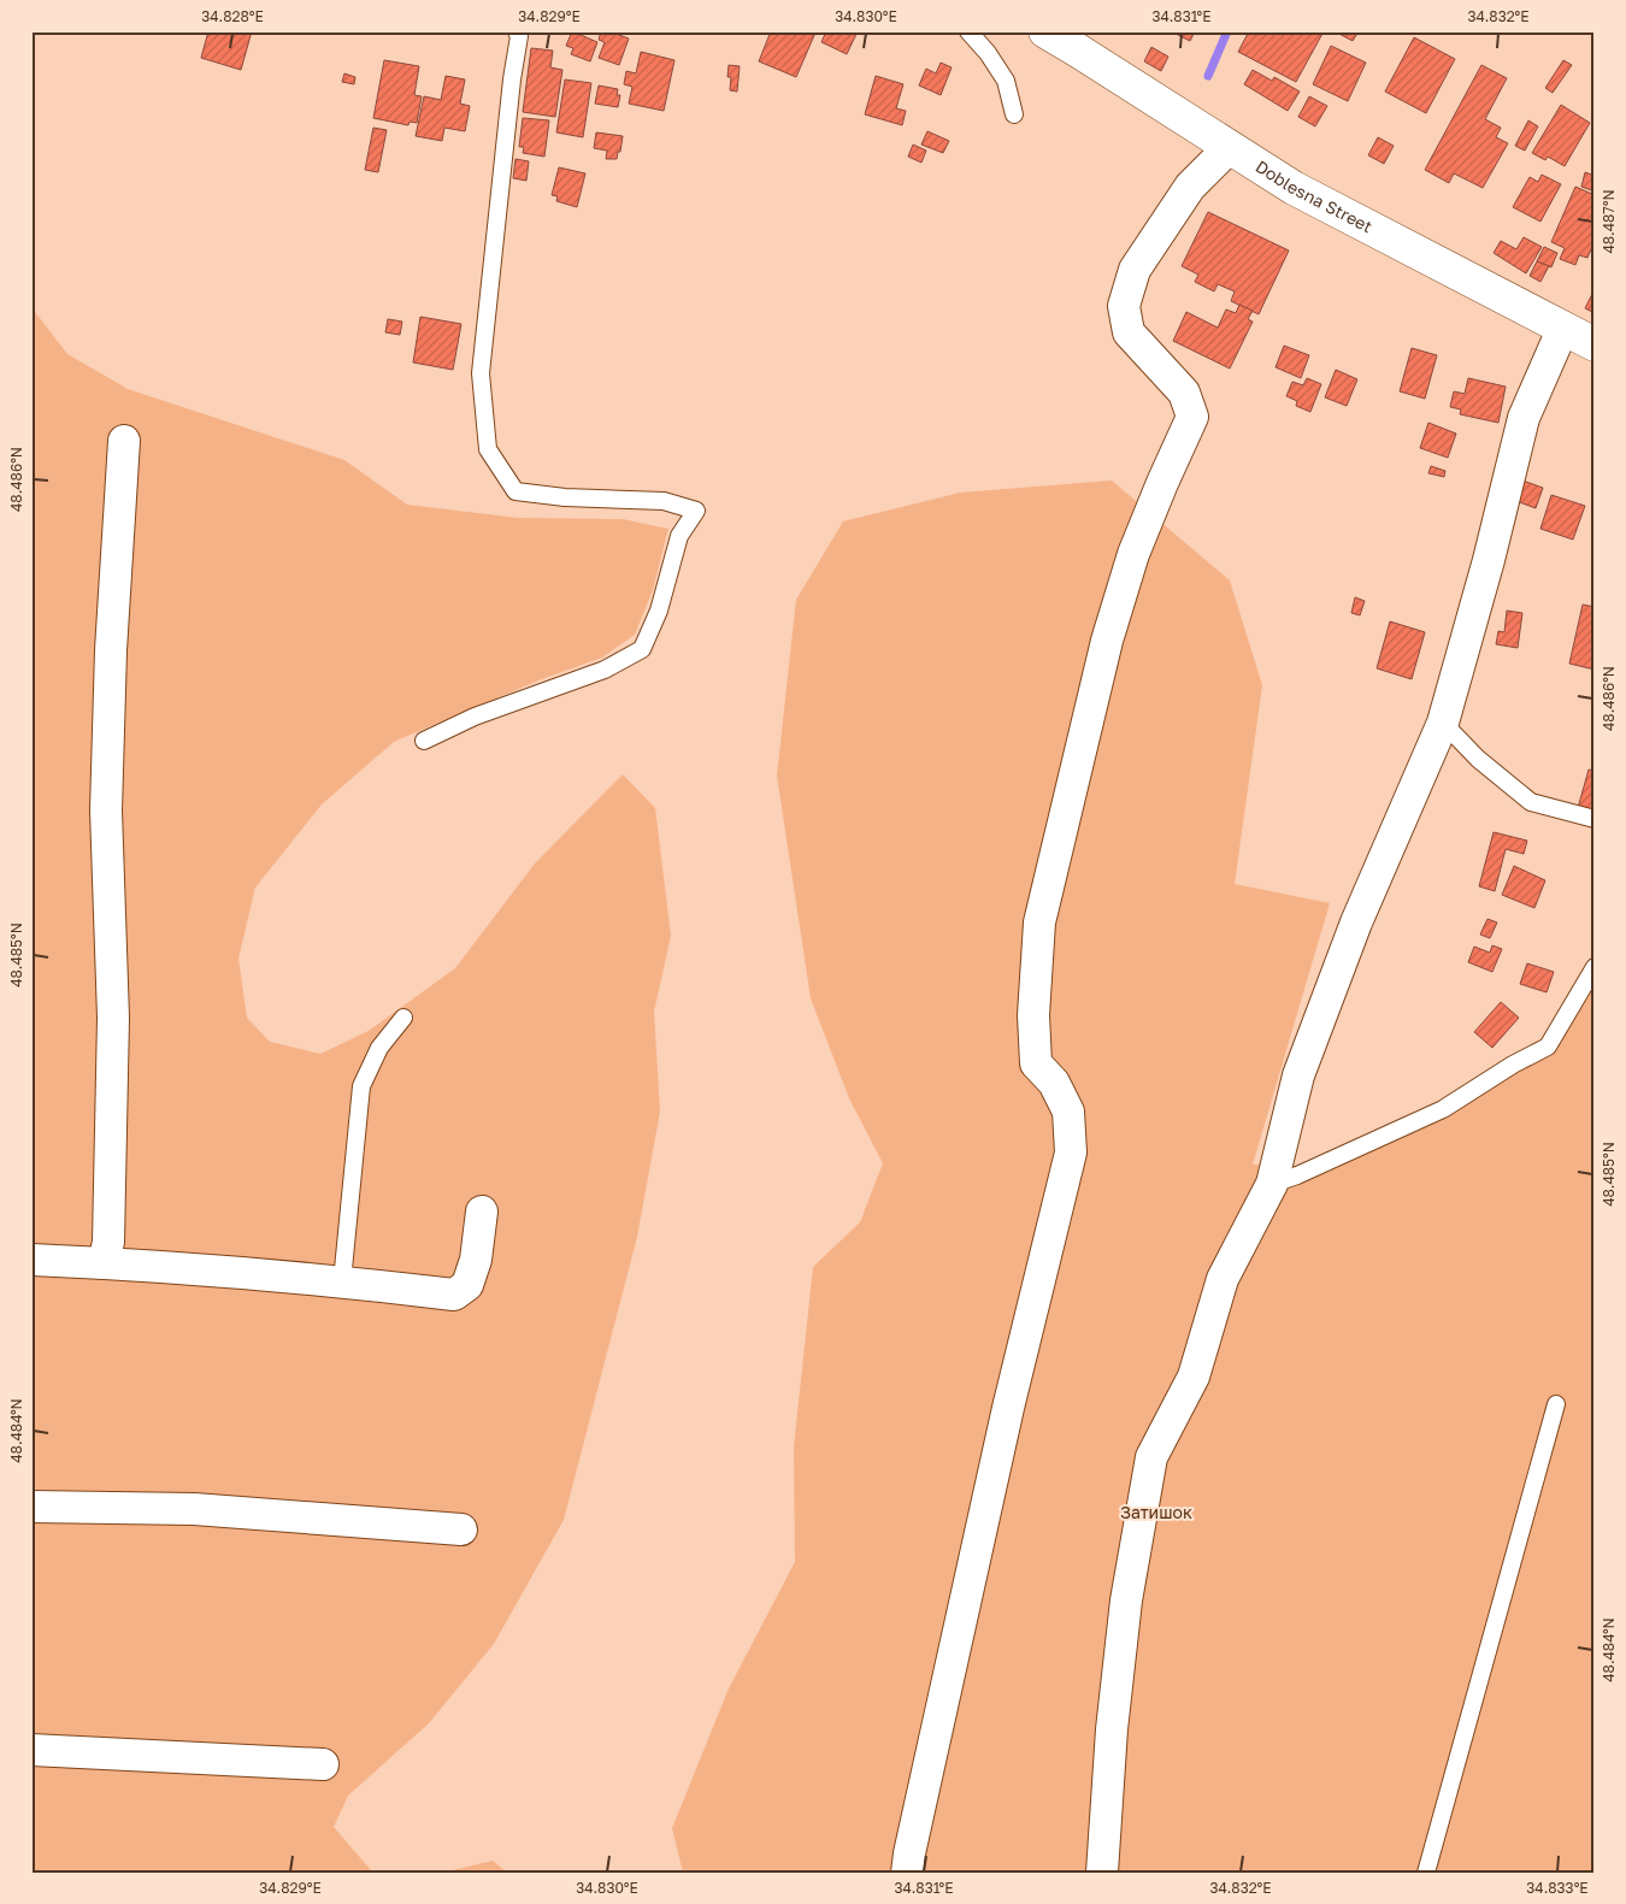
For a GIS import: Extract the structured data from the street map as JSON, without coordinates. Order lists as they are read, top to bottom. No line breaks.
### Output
{"streets":{"street":["Doblesna Street"]},"parks":["Затишок"],"coordinates":["34.828°E","34.829°E","34.830°E","34.831°E","34.832°E","48.487°N","48.486°N","48.485°N","48.484°N","34.833°E"]}
